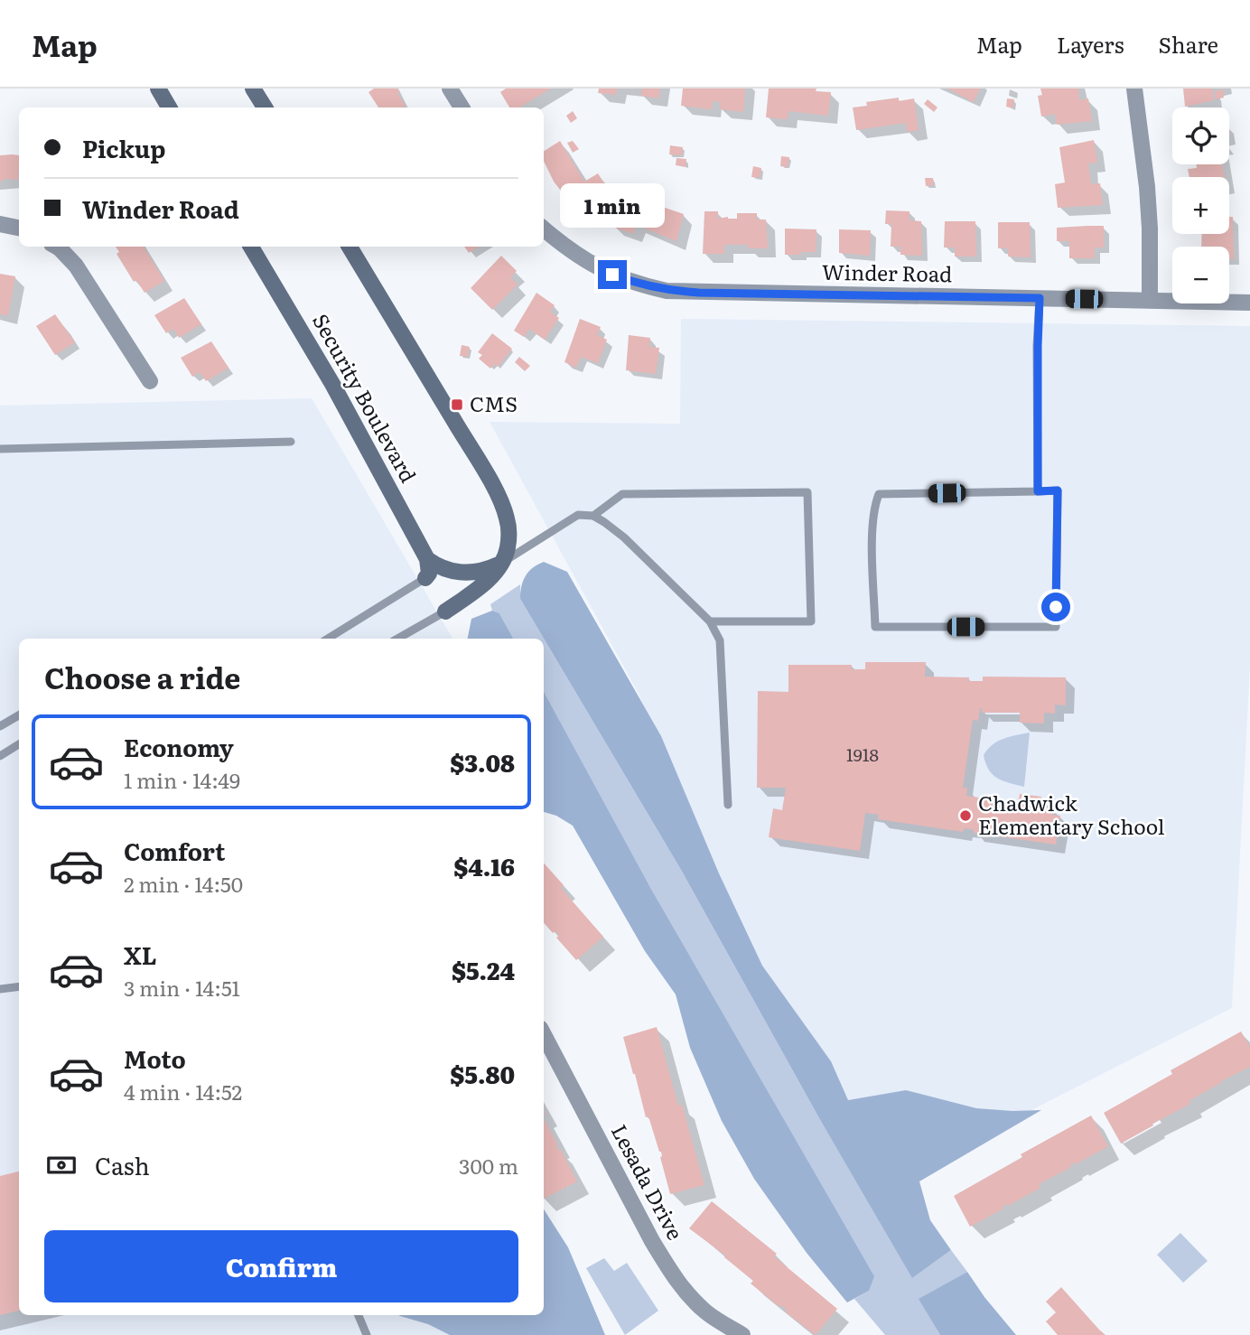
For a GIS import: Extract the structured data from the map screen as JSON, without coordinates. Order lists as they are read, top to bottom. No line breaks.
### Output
{"streets":{"street":["Winder Road","Security Boulevard","Lesada Drive"]},"places":{"transit":["CMS"],"other":["Chadwick Elementary School"]},"house_numbers":["1918"],"page":{"header":"Map","nav":["Map","Layers","Share"],"map_buttons":["+","−"],"banner":["Pickup","Winder Road"],"bubble":"1 min","heading":"Choose a ride","list":[{"name":"Economy","note":"1 min · 14:49","value":"$3.08"},{"name":"Comfort","note":"2 min · 14:50","value":"$4.16"},{"name":"XL","note":"3 min · 14:51","value":"$5.24"},{"name":"Moto","note":"4 min · 14:52","value":"$5.80"}],"pay":["Cash","300 m"],"buttons":"Confirm"}}
